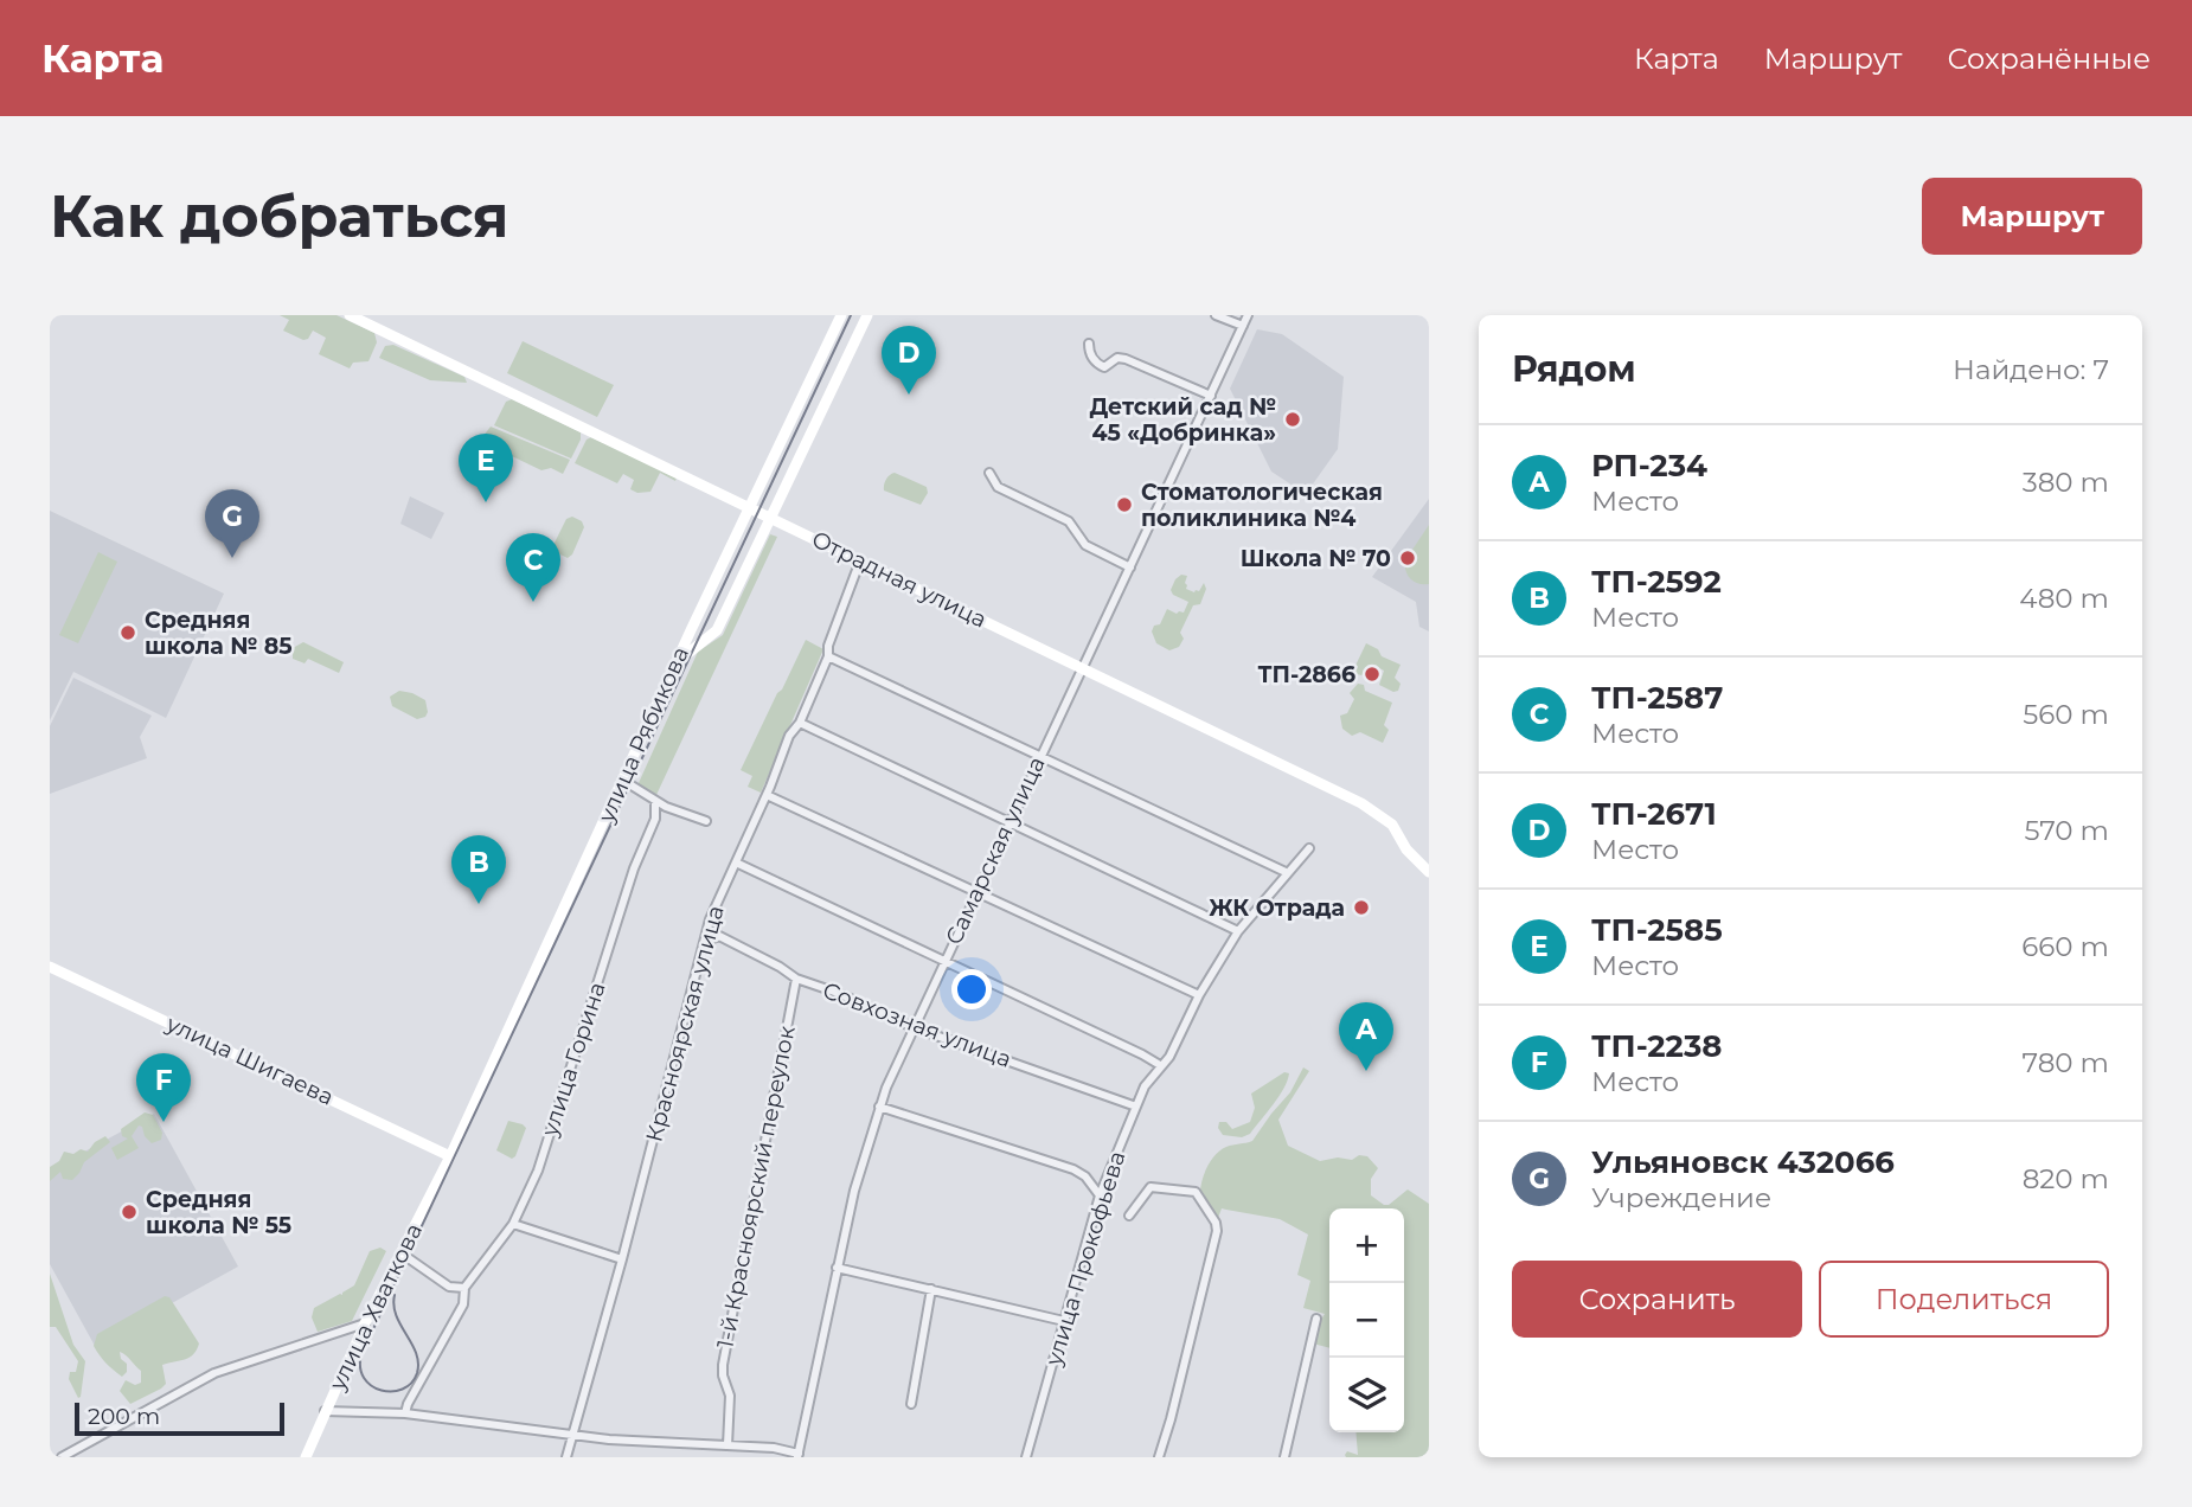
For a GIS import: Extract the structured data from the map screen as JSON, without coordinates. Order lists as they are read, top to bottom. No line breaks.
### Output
{"streets":{"main road":["Отрадная улица","улица Рябикова","улица Шигаева","улица Хваткова"],"street":["Самарская улица","Красноярская улица","Совхозная улица","улица Горина","1-й Красноярский переулок","улица Прокофьева"]},"crossings":[["Отрадная улица","улица Рябикова"],["Отрадная улица","Самарская улица"],["Отрадная улица","Красноярская улица"],["улица Рябикова","улица Шигаева"],["улица Рябикова","улица Хваткова"],["Самарская улица","Совхозная улица"],["Совхозная улица","1-й Красноярский переулок"],["Совхозная улица","улица Прокофьева"],["улица Шигаева","улица Хваткова"]],"places":["Детский сад № 45 «Добринка»","Стоматологическая поликлиника №4","Школа № 70","Средняя школа № 85","ТП-2866","ЖК Отрада","Средняя школа № 55"],"scale_bar":"200 m","page":{"header":"Карта","nav":["Карта","Маршрут","Сохранённые"],"buttons":["Маршрут",["Сохранить","Поделиться"]],"title":"Как добраться","heading":["Рядом","Найдено: 7"],"pins":["D","E","G","C","B","A","F"],"list":[{"mark":"A","name":"РП-234","note":"Место","value":"380 m"},{"mark":"B","name":"ТП-2592","note":"Место","value":"480 m"},{"mark":"C","name":"ТП-2587","note":"Место","value":"560 m"},{"mark":"D","name":"ТП-2671","note":"Место","value":"570 m"},{"mark":"E","name":"ТП-2585","note":"Место","value":"660 m"},{"mark":"F","name":"ТП-2238","note":"Место","value":"780 m"},{"mark":"G","name":"Ульяновск 432066","note":"Учреждение","value":"820 m"}],"map_buttons":["+","−"],"scale":"200 m"}}
